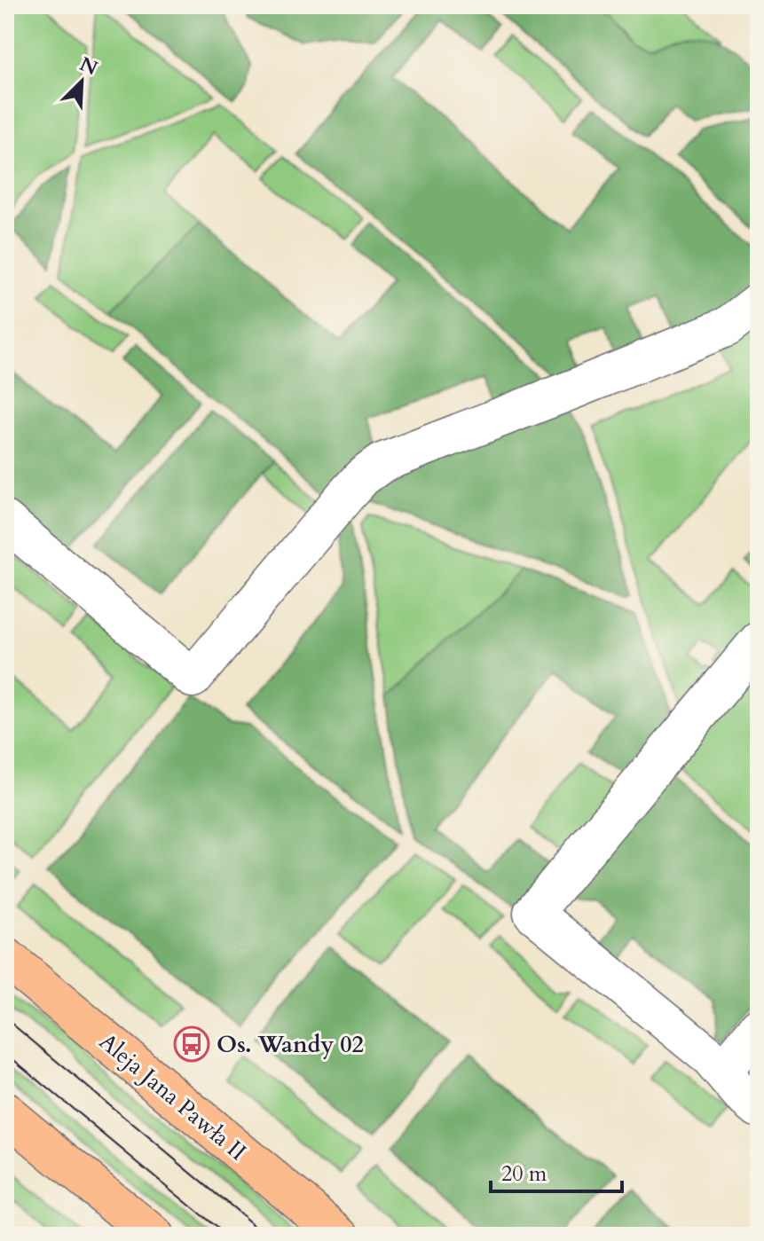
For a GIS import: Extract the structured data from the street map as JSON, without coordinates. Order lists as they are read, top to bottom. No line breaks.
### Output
{"streets":{"main road":["Aleja Jana Pawła II"]},"places":{"bus stop":["Os. Wandy 02"]},"scale_bar":"20 m","north":"top right"}
